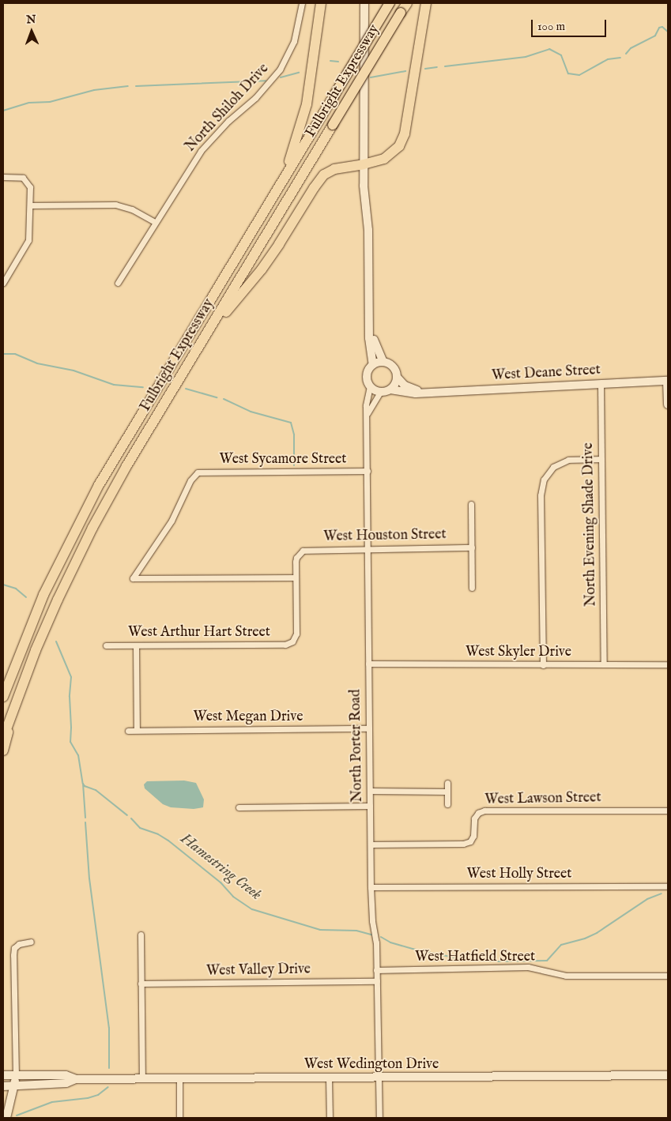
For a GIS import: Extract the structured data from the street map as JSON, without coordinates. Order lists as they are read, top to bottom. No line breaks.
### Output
{"streets":{"highway":["Fulbright Expressway"],"street":["North Shiloh Drive","West Deane Street","West Sycamore Street","North Evening Shade Drive","West Houston Street","West Arthur Hart Street","West Skyler Drive","West Megan Drive","North Porter Road","West Lawson Street","West Holly Street","West Hatfield Street","West Valley Drive","West Wedington Drive"]},"crossings":[["West Deane Street","North Evening Shade Drive"],["West Deane Street","North Porter Road"],["West Sycamore Street","West Houston Street"],["West Sycamore Street","West Arthur Hart Street"],["West Sycamore Street","North Porter Road"],["North Evening Shade Drive","West Skyler Drive"],["West Houston Street","West Arthur Hart Street"],["West Houston Street","North Porter Road"],["West Skyler Drive","North Porter Road"],["West Megan Drive","North Porter Road"],["North Porter Road","West Lawson Street"],["North Porter Road","West Holly Street"],["North Porter Road","West Hatfield Street"],["North Porter Road","West Valley Drive"],["North Porter Road","West Wedington Drive"]],"water":["Hamestring Creek"],"scale_bar":"100 m","north":"top"}
